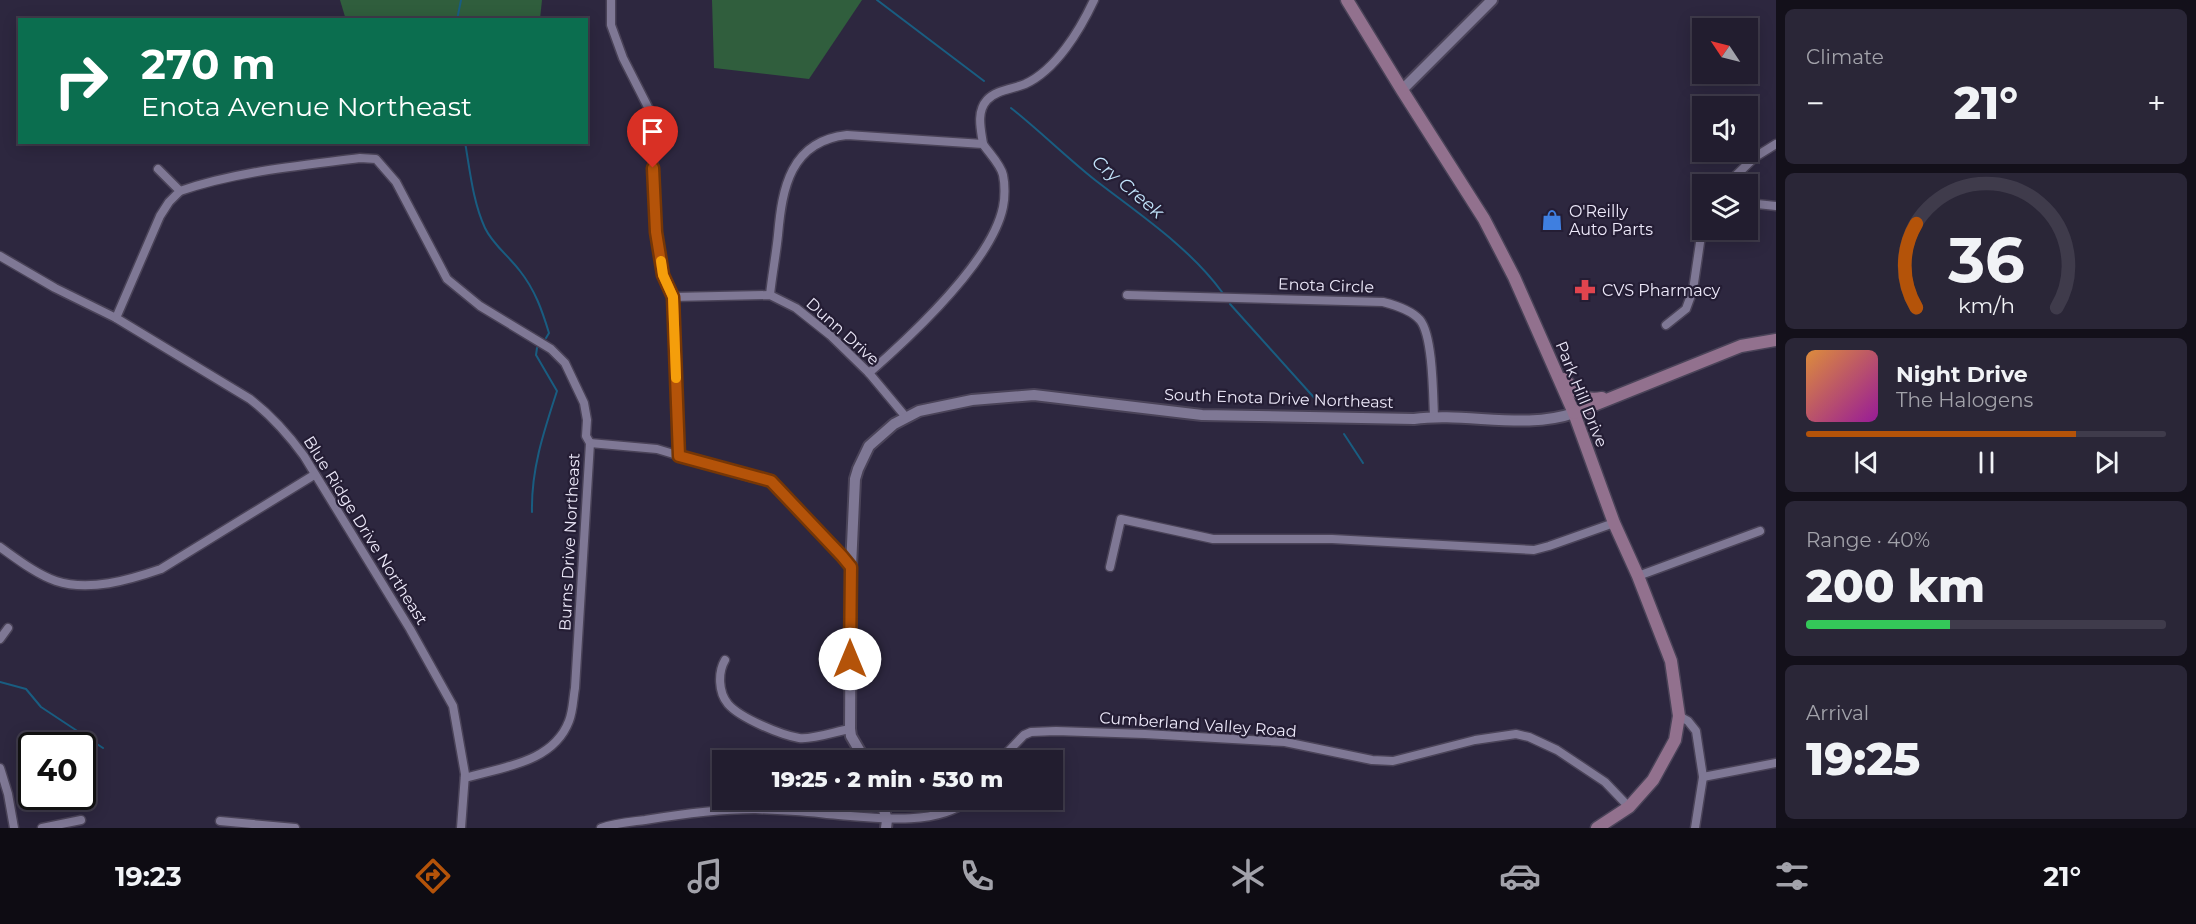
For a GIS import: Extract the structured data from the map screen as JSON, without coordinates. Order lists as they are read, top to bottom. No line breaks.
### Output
{"streets":{"main road":["Park Hill Drive","South Enota Drive Northeast"],"street":["Enota Circle","Dunn Drive","Blue Ridge Drive Northeast","Burns Drive Northeast","Cumberland Valley Road"]},"crossings":[["Enota Circle","South Enota Drive Northeast"],["Dunn Drive","South Enota Drive Northeast"],["Park Hill Drive","South Enota Drive Northeast"],["Blue Ridge Drive Northeast","Burns Drive Northeast"]],"water":["Cry Creek"],"places":{"shop":["O'Reilly Auto Parts"],"pharmacy":["CVS Pharmacy"]},"north":"top left","page":{"tile":["Climate",["Range · 40%","200 km"],["Arrival","19:25"]],"turn":["270 m","Enota Avenue Northeast"],"heat":["−","21°","+"],"song":["Night Drive","The Halogens"],"limit":"40","trip":"19:25 · 2 min · 530 m","tabs":["19:23","21°"],"gauge":["36","km/h"]}}
